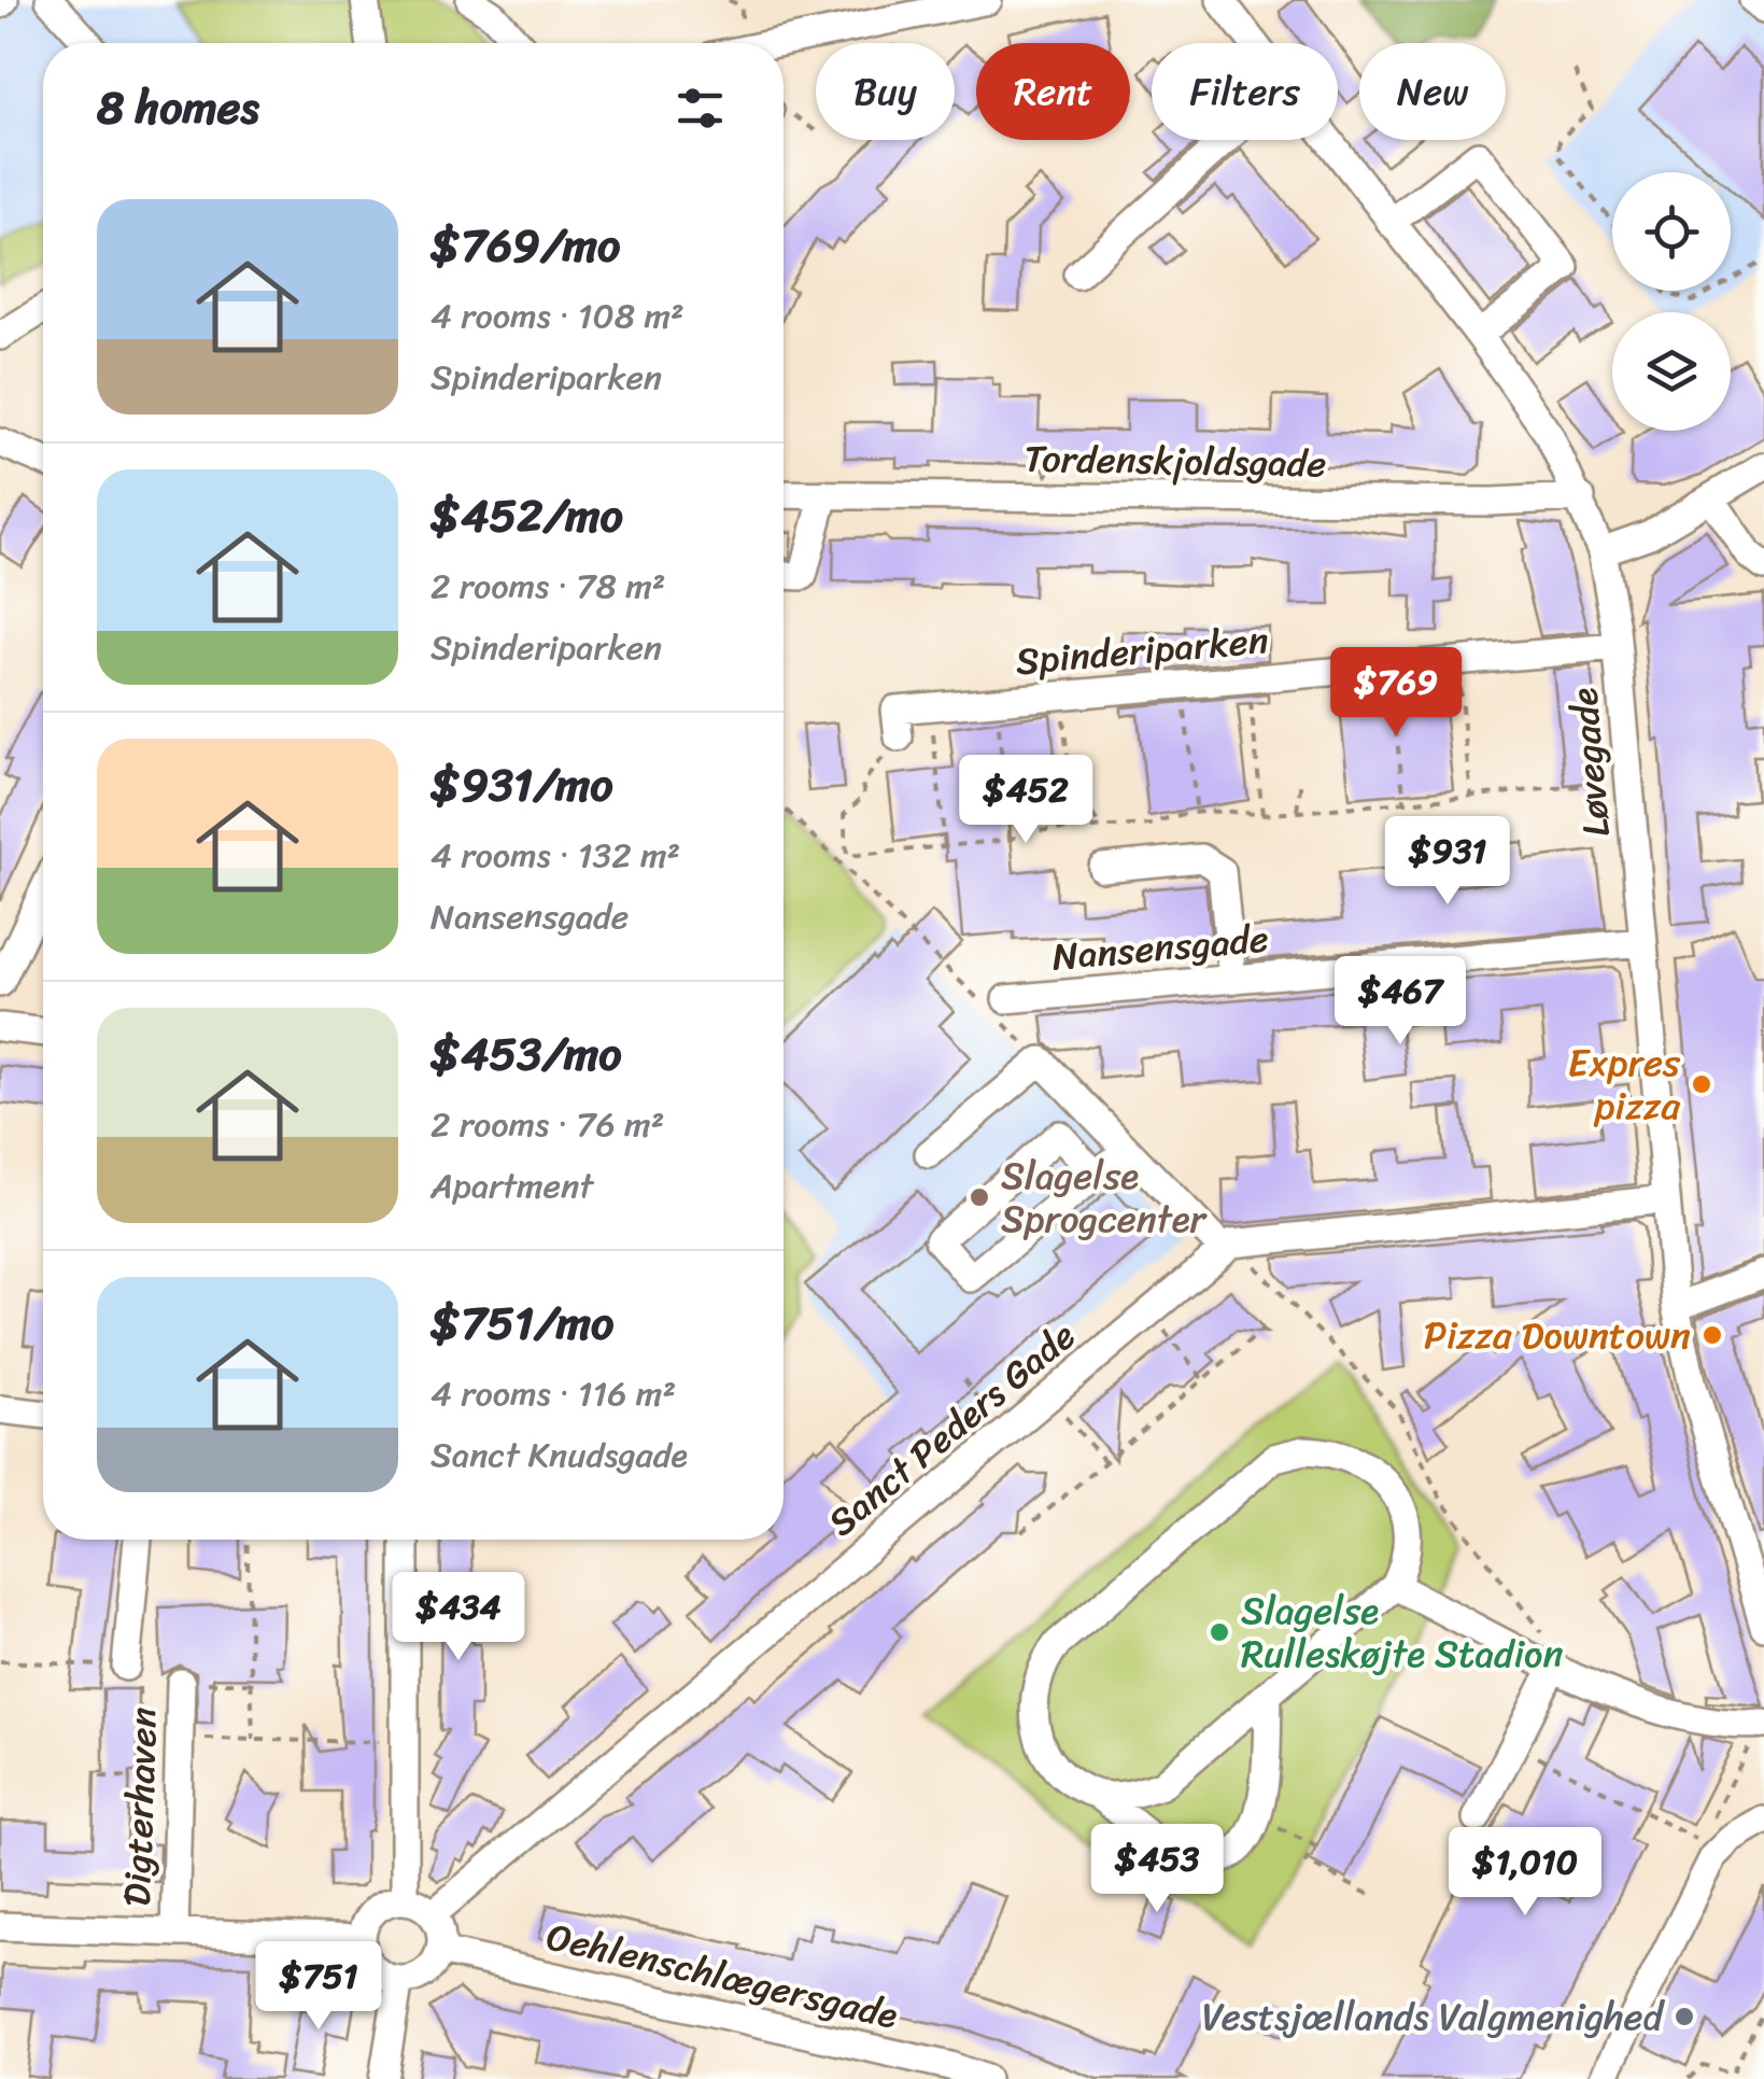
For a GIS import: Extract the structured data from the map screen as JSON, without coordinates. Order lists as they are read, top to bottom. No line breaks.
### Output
{"streets":{"street":["Tordenskjoldsgade","Spinderiparken","Løvegade","Nansensgade","Sanct Peders Gade","Digterhaven","Oehlenschlægersgade"]},"crossings":[["Tordenskjoldsgade","Løvegade"],["Spinderiparken","Løvegade"],["Løvegade","Nansensgade"],["Sanct Peders Gade","Oehlenschlægersgade"]],"places":["Expres pizza","Slagelse Sprogcenter","Pizza Downtown","Slagelse Rulleskøjte Stadion","Vestsjællands Valgmenighed"],"page":{"chip":["Buy","Rent","Filters","New"],"heading":"8 homes","list":[{"name":"$769/mo","note":"4 rooms · 108 m² · Spinderiparken"},{"name":"$452/mo","note":"2 rooms · 78 m² · Spinderiparken"},{"name":"$931/mo","note":"4 rooms · 132 m² · Nansensgade"},{"name":"$453/mo","note":"2 rooms · 76 m² · Apartment"},{"name":"$751/mo","note":"4 rooms · 116 m² · Sanct Knudsgade"}],"price":["$769","$452","$931","$467","$434","$453","$1,010","$751"]}}
